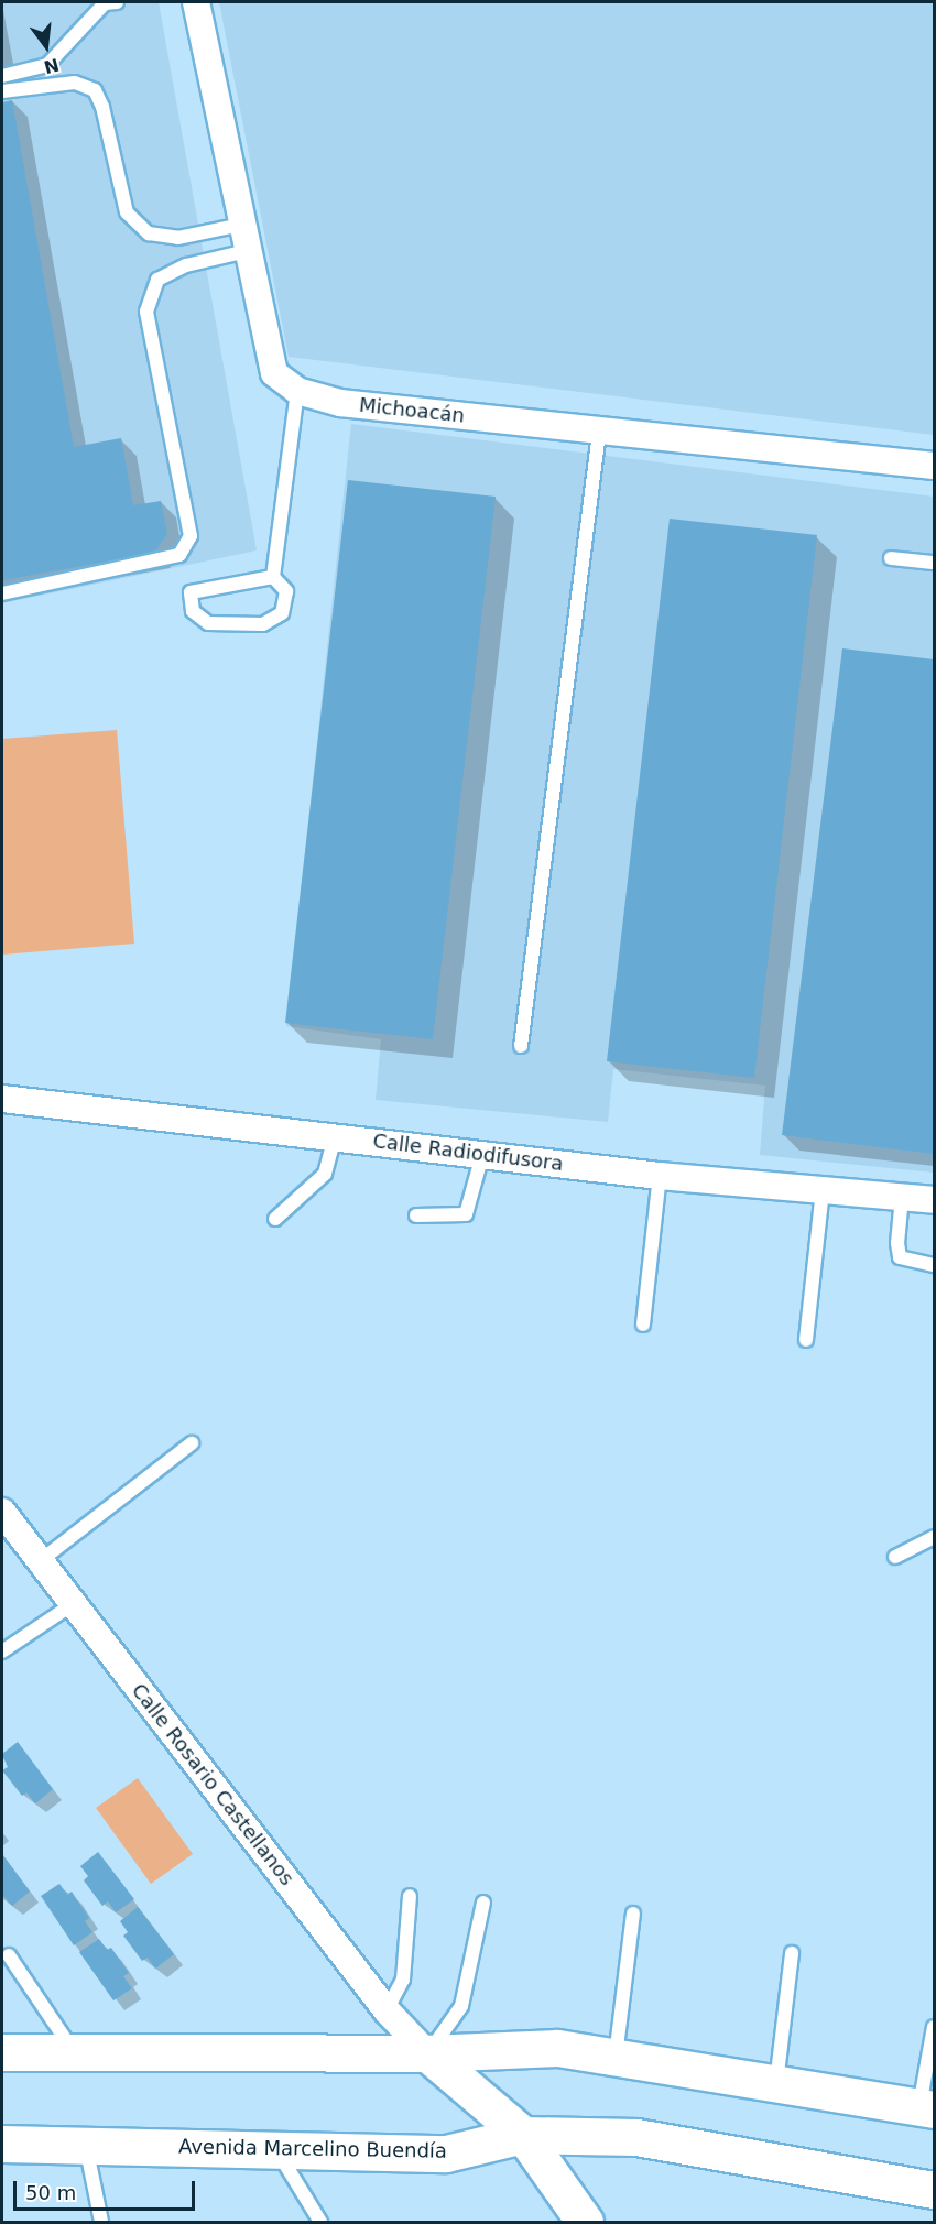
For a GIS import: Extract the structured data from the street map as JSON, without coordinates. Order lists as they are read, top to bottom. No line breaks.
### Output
{"streets":{"main road":["Avenida Marcelino Buendía"],"street":["Michoacán","Calle Radiodifusora","Calle Rosario Castellanos"]},"scale_bar":"50 m","north":"bottom"}
